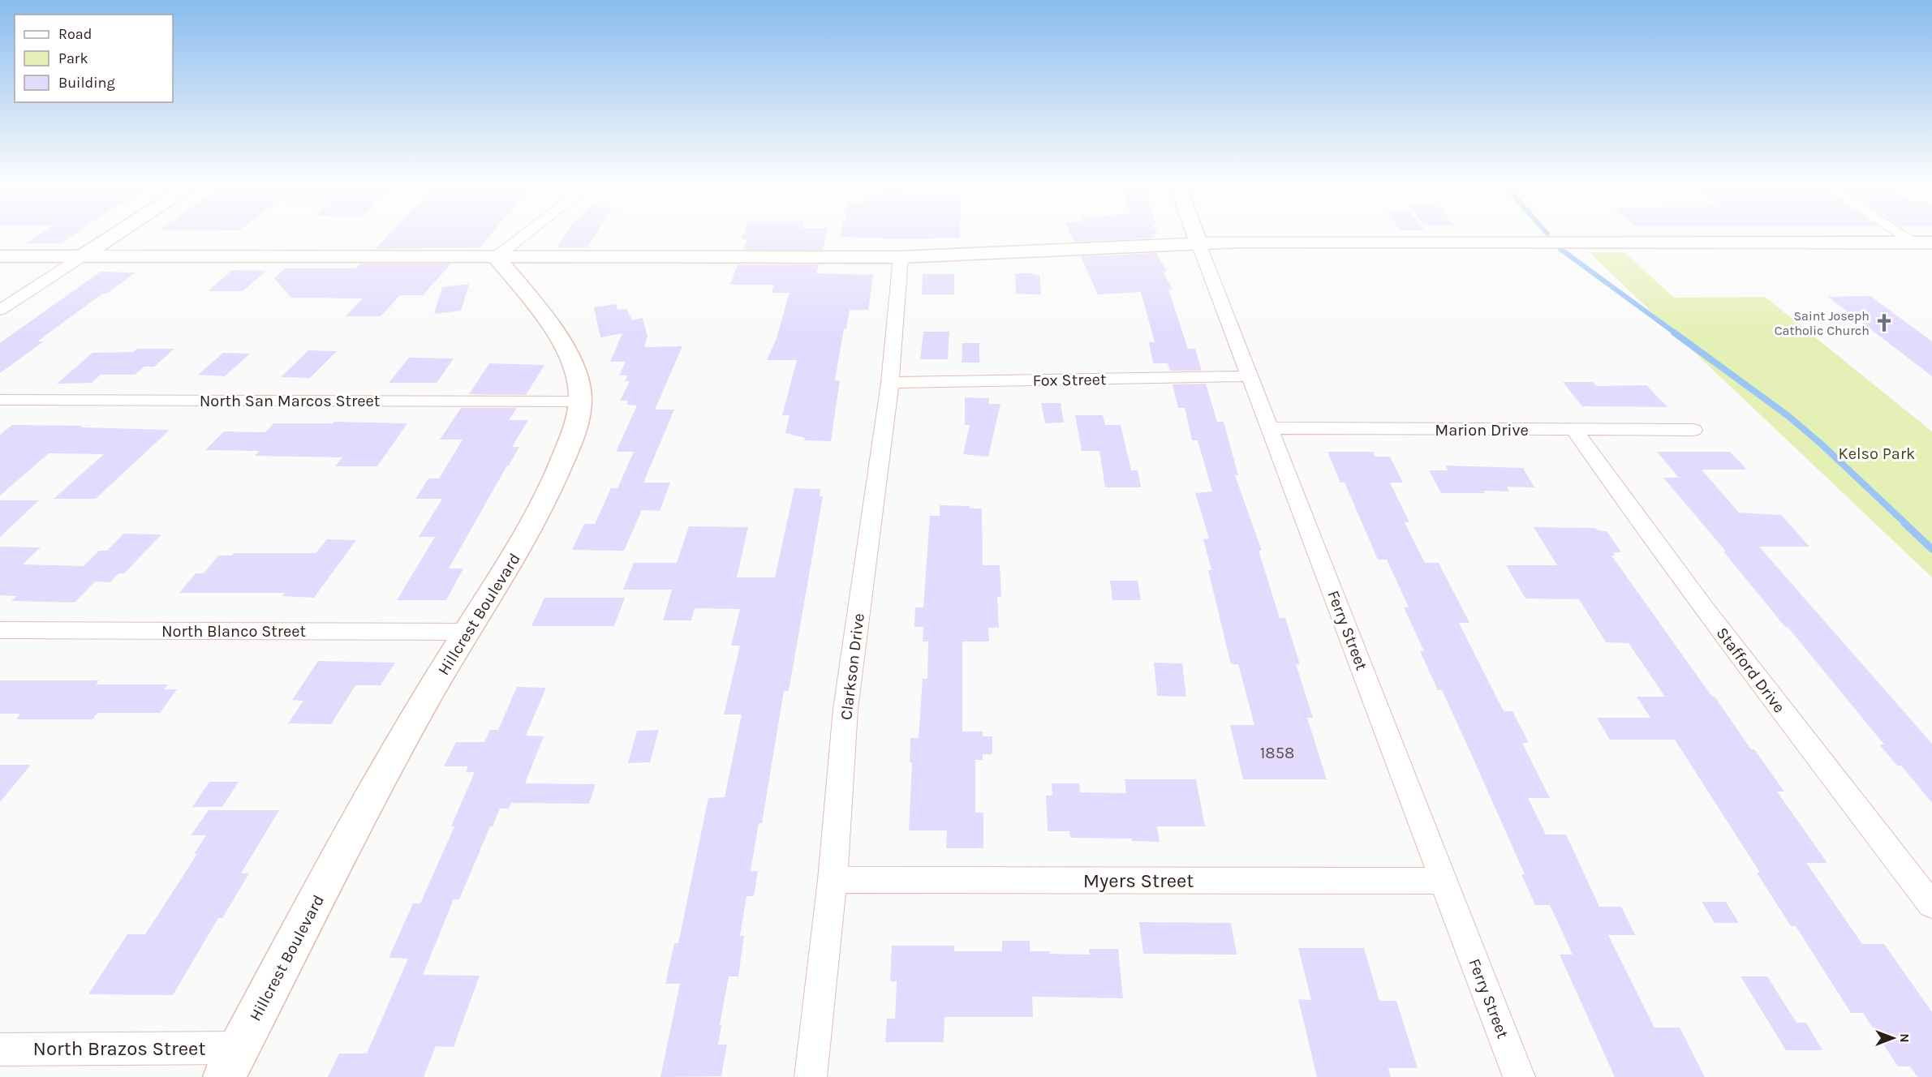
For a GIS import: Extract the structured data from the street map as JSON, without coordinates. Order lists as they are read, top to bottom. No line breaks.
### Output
{"streets":{"street":["Fox Street","North San Marcos Street","Marion Drive","Hillcrest Boulevard","Ferry Street","North Blanco Street","Clarkson Drive","Stafford Drive","Myers Street","North Brazos Street"]},"crossings":[["Fox Street","Ferry Street"],["Fox Street","Clarkson Drive"],["North San Marcos Street","Hillcrest Boulevard"],["Marion Drive","Ferry Street"],["Marion Drive","Stafford Drive"],["Hillcrest Boulevard","North Blanco Street"],["Hillcrest Boulevard","North Brazos Street"],["Ferry Street","Myers Street"],["Clarkson Drive","Myers Street"]],"parks":["Kelso Park"],"places":{"church":["Saint Joseph Catholic Church"]},"house_numbers":["1858"],"legend":["Road","Park","Building"],"north":"right"}
